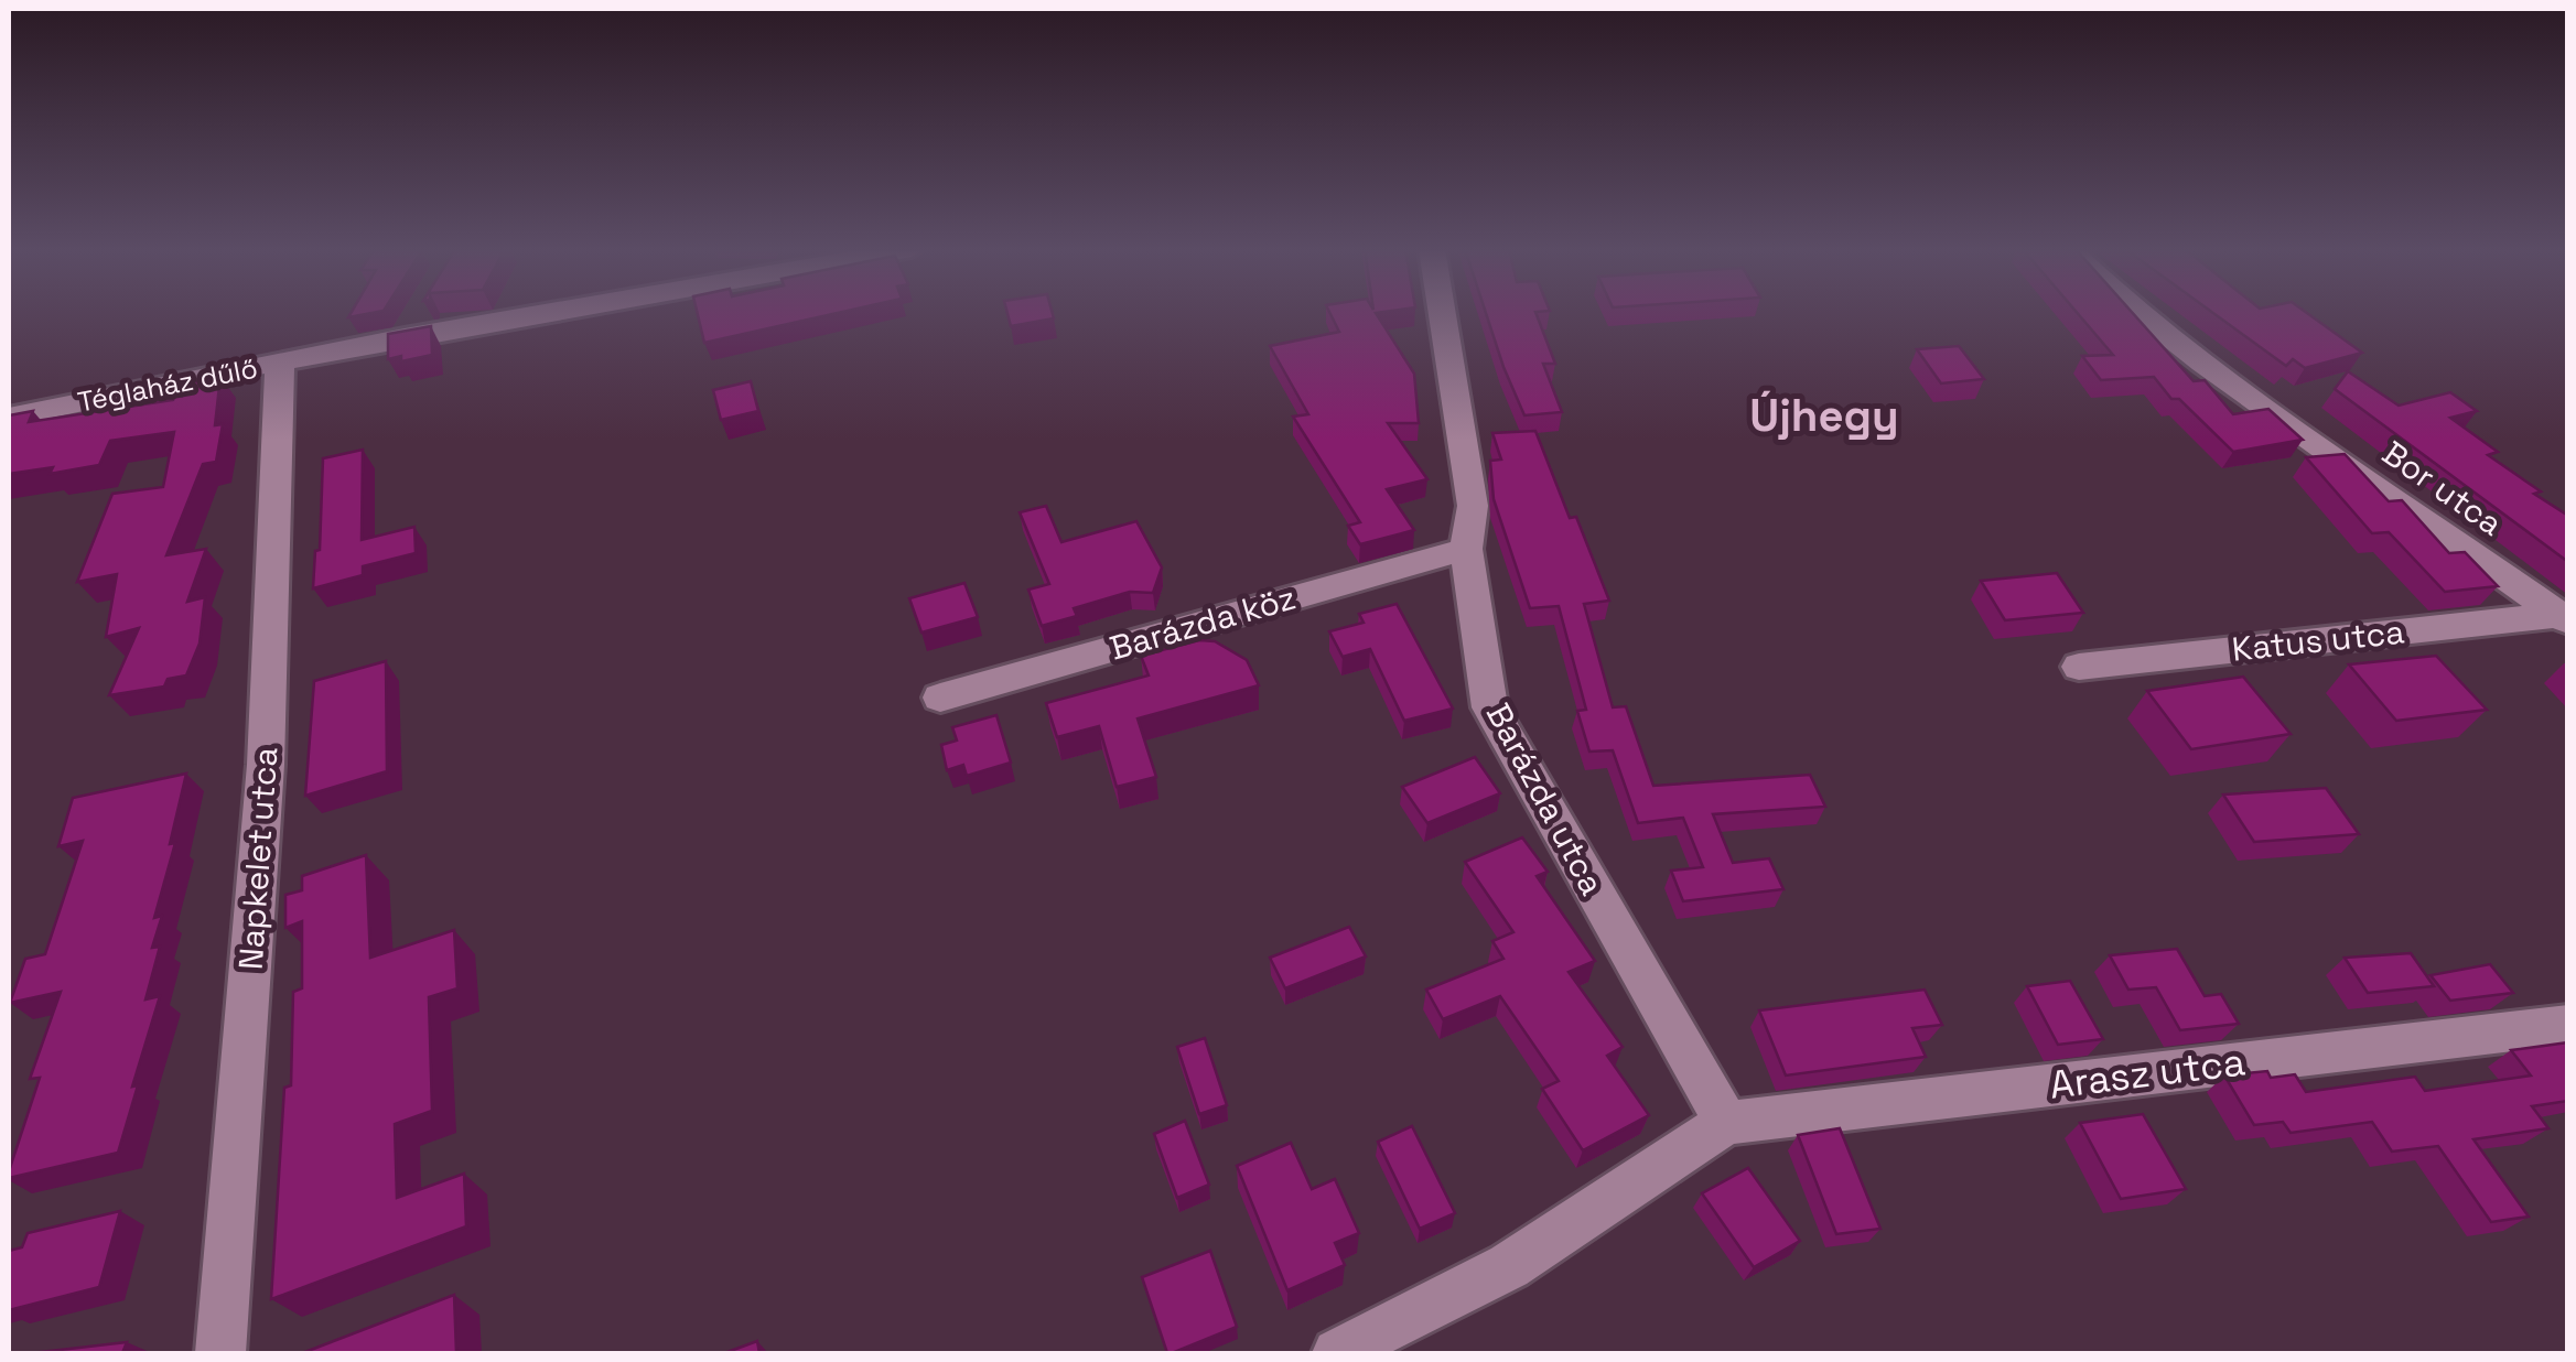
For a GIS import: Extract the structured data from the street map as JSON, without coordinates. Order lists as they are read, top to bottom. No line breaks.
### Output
{"streets":{"street":["Téglaház dűlő","Bor utca","Barázda köz","Katus utca","Barázda utca","Napkelet utca","Arasz utca"]},"crossings":[["Téglaház dűlő","Napkelet utca"],["Bor utca","Katus utca"],["Barázda köz","Barázda utca"],["Barázda utca","Arasz utca"]],"districts":["Újhegy"]}
